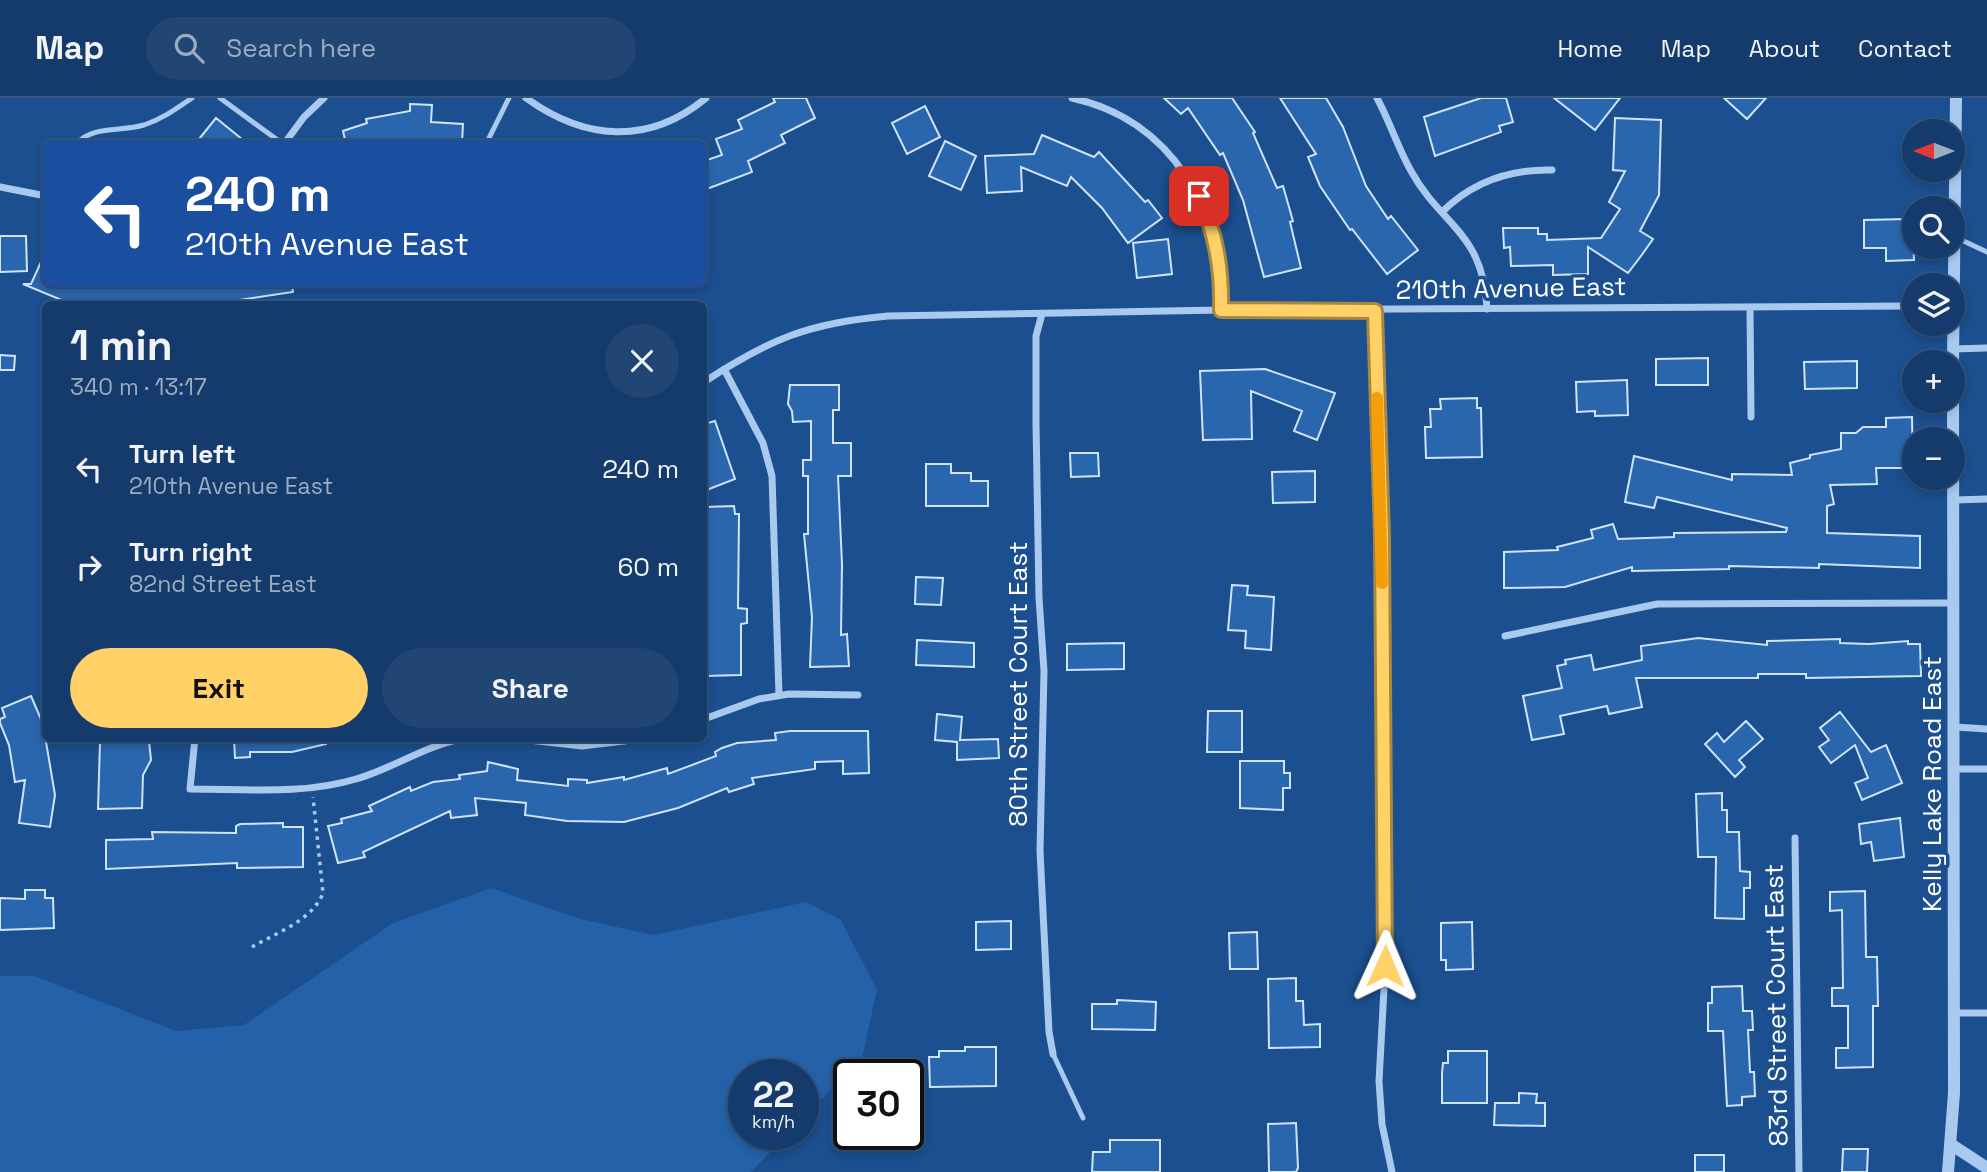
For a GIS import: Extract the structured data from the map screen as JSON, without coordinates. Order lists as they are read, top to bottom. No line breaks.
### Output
{"streets":{"street":["210th Avenue East","80th Street Court East","Kelly Lake Road East","83rd Street Court East"]},"crossings":[["210th Avenue East","80th Street Court East"]],"north":"left","page":{"header":"Map","search":"Search here","nav":["Home","Map","About","Contact"],"map_buttons":["+","−"],"turn":["240 m","210th Avenue East"],"heading":["1 min","340 m · 13:17"],"list":[{"name":"Turn left","note":"210th Avenue East","value":"240 m"},{"name":"Turn right","note":"82nd Street East","value":"60 m"}],"buttons":["Exit","Share"],"speed":"22 km/h","limit":"30"}}
